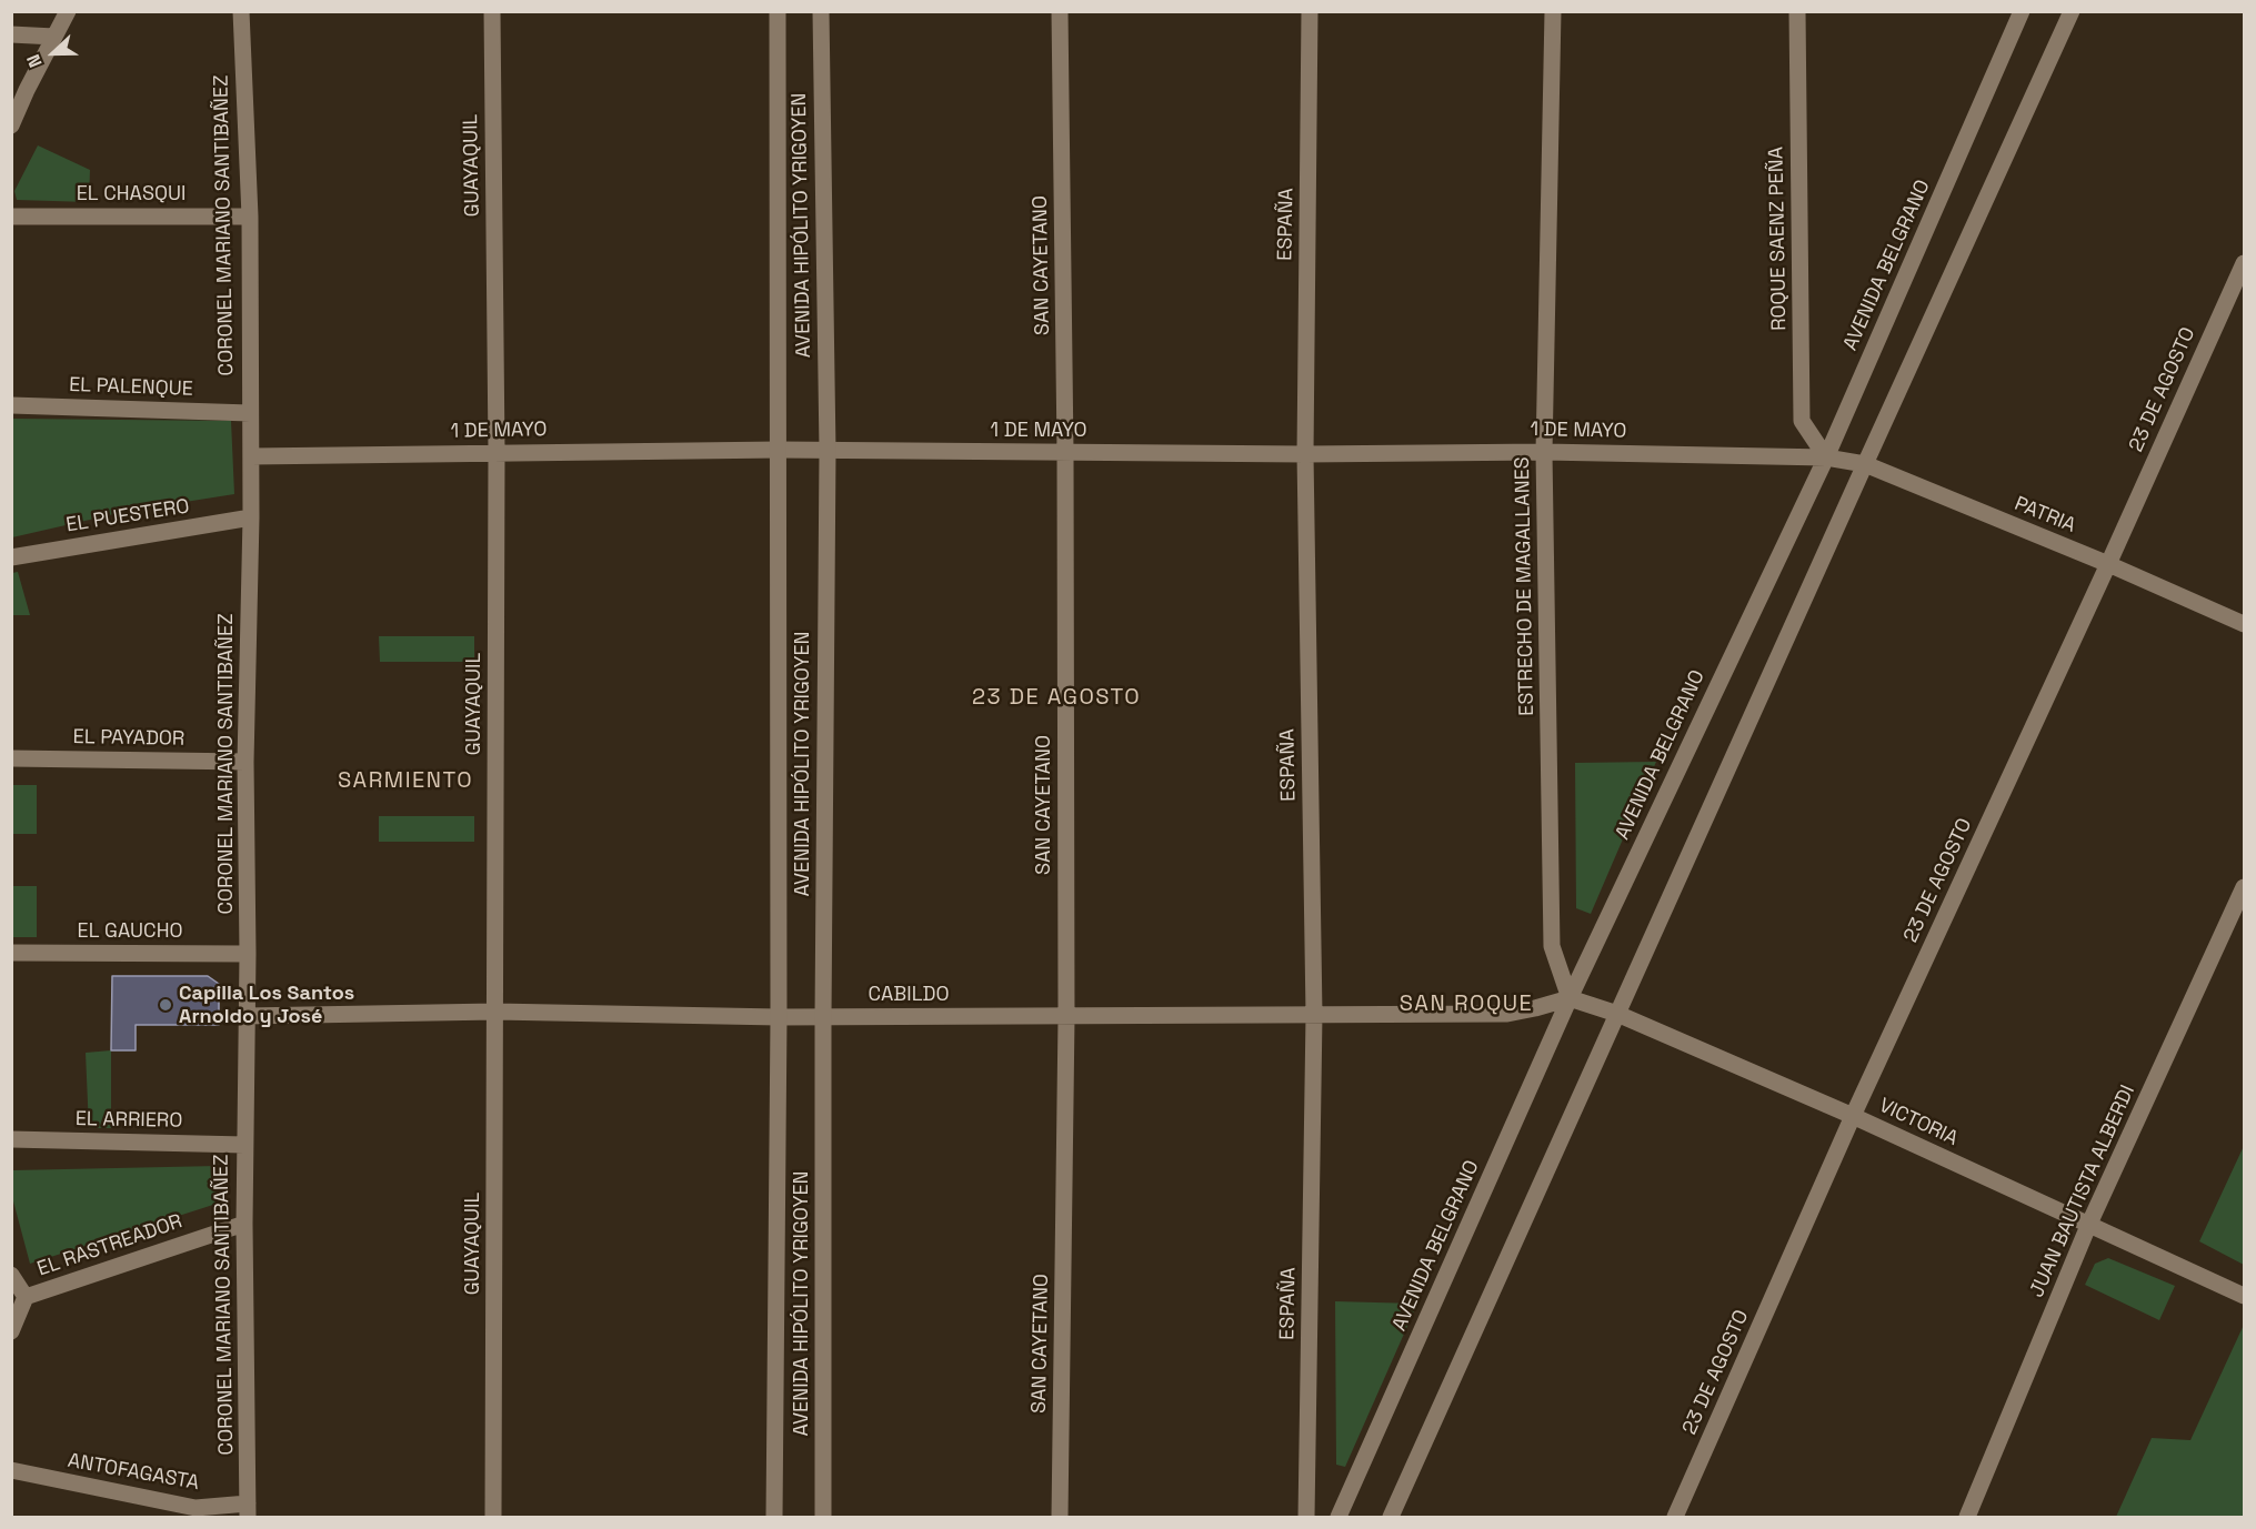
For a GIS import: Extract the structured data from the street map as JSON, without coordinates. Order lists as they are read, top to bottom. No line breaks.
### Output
{"streets":{"street":["GUAYAQUIL","EL CHASQUI","ESPAÑA","CORONEL MARIANO SANTIBAÑEZ","AVENIDA HIPÓLITO YRIGOYEN","ROQUE SAENZ PEÑA","SAN CAYETANO","AVENIDA BELGRANO","EL PALENQUE","23 DE AGOSTO","1 DE MAYO","PATRIA","EL PUESTERO","ESTRECHO DE MAGALLANES","EL PAYADOR","EL GAUCHO","CABILDO","EL ARRIERO","VICTORIA","JUAN BAUTISTA ALBERDI","EL RASTREADOR","ANTOFAGASTA"]},"crossings":[["GUAYAQUIL","1 DE MAYO"],["GUAYAQUIL","CABILDO"],["EL CHASQUI","CORONEL MARIANO SANTIBAÑEZ"],["ESPAÑA","1 DE MAYO"],["ESPAÑA","CABILDO"],["CORONEL MARIANO SANTIBAÑEZ","EL PALENQUE"],["CORONEL MARIANO SANTIBAÑEZ","1 DE MAYO"],["CORONEL MARIANO SANTIBAÑEZ","EL PUESTERO"],["CORONEL MARIANO SANTIBAÑEZ","EL PAYADOR"],["CORONEL MARIANO SANTIBAÑEZ","EL GAUCHO"],["CORONEL MARIANO SANTIBAÑEZ","CABILDO"],["CORONEL MARIANO SANTIBAÑEZ","EL ARRIERO"],["CORONEL MARIANO SANTIBAÑEZ","EL RASTREADOR"],["CORONEL MARIANO SANTIBAÑEZ","ANTOFAGASTA"],["AVENIDA HIPÓLITO YRIGOYEN","1 DE MAYO"],["AVENIDA HIPÓLITO YRIGOYEN","CABILDO"],["ROQUE SAENZ PEÑA","AVENIDA BELGRANO"],["ROQUE SAENZ PEÑA","1 DE MAYO"],["ROQUE SAENZ PEÑA","PATRIA"],["SAN CAYETANO","1 DE MAYO"],["SAN CAYETANO","CABILDO"],["AVENIDA BELGRANO","1 DE MAYO"],["AVENIDA BELGRANO","PATRIA"],["AVENIDA BELGRANO","ESTRECHO DE MAGALLANES"],["AVENIDA BELGRANO","CABILDO"],["AVENIDA BELGRANO","VICTORIA"],["23 DE AGOSTO","PATRIA"],["23 DE AGOSTO","VICTORIA"],["1 DE MAYO","PATRIA"],["1 DE MAYO","ESTRECHO DE MAGALLANES"],["ESTRECHO DE MAGALLANES","CABILDO"],["ESTRECHO DE MAGALLANES","VICTORIA"],["CABILDO","VICTORIA"],["VICTORIA","JUAN BAUTISTA ALBERDI"]],"districts":["23 DE AGOSTO","SARMIENTO","SAN ROQUE"],"places":["Capilla Los Santos Arnoldo y José"],"north":"left"}
